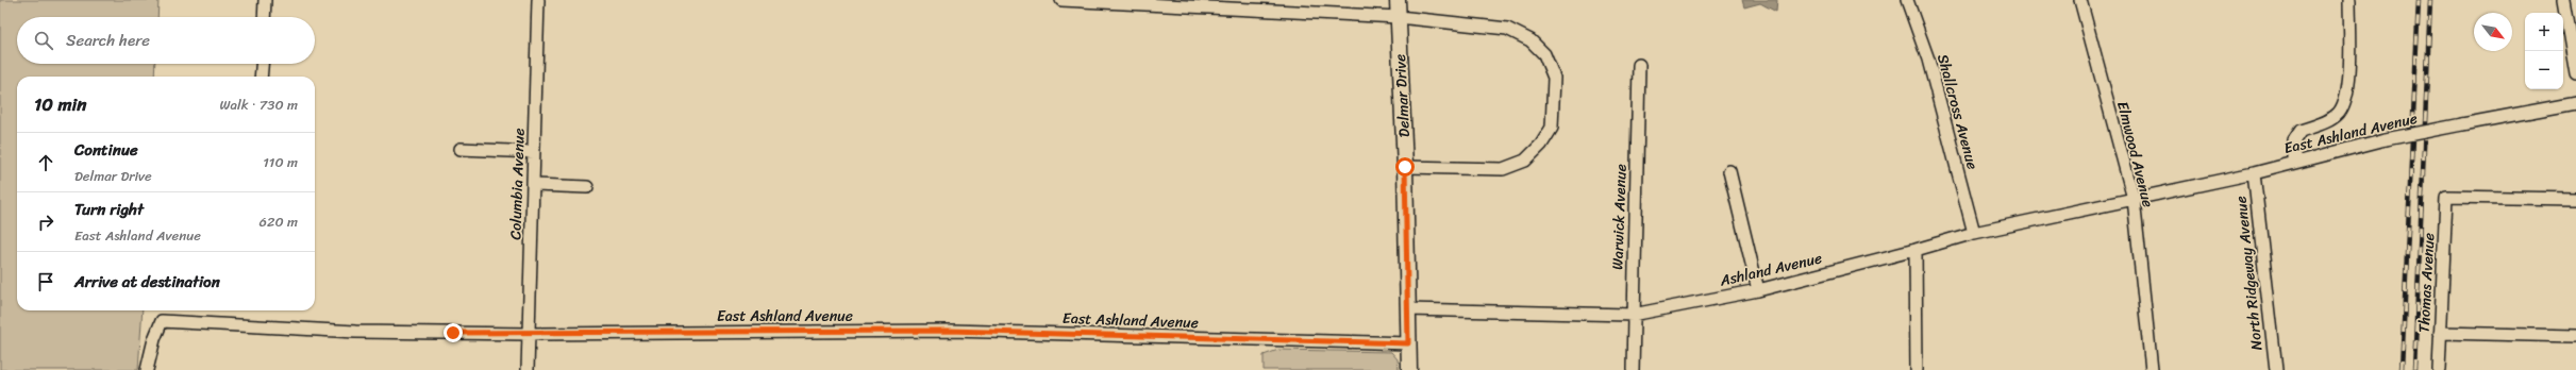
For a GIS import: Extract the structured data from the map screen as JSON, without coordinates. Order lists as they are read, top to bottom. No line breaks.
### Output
{"streets":{"street":["Delmar Drive","Shallcross Avenue","East Ashland Avenue","Elmwood Avenue","Columbia Avenue","Warwick Avenue","Ashland Avenue","North Ridgeway Avenue","Thomas Avenue"]},"crossings":[["Delmar Drive","East Ashland Avenue"],["Delmar Drive","Ashland Avenue"],["Shallcross Avenue","Ashland Avenue"],["East Ashland Avenue","Elmwood Avenue"],["East Ashland Avenue","Columbia Avenue"],["East Ashland Avenue","Ashland Avenue"],["East Ashland Avenue","North Ridgeway Avenue"],["Elmwood Avenue","Ashland Avenue"],["Warwick Avenue","Ashland Avenue"]],"north":"bottom right","page":{"map_buttons":["+","−"],"search":"Search here","heading":["10 min","Walk · 730 m"],"list":[["Continue","Delmar Drive","110 m"],["Turn right","East Ashland Avenue","620 m"],"Arrive at destination"]}}
